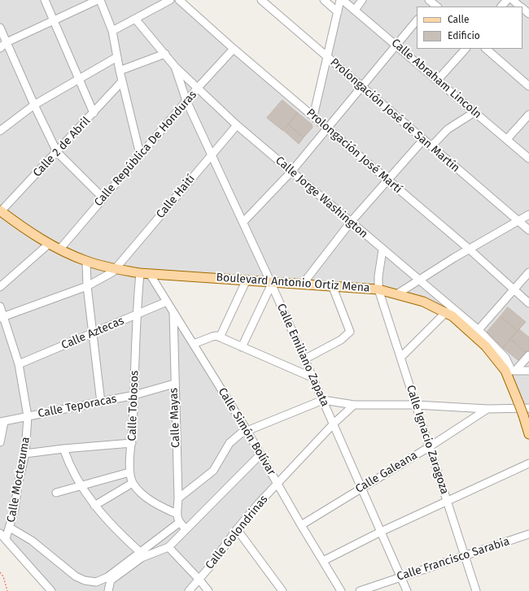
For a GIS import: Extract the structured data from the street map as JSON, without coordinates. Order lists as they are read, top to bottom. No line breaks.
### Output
{"streets":{"main road":["Boulevard Antonio Ortiz Mena"],"street":["Calle Abraham Lincoln","Prolongación José de San Martín","Calle 2 de Abril","Calle República De Honduras","Prolongación José Martí","Calle Haití","Calle Jorge Washington","Calle Aztecas","Calle Emiliano Zapata","Calle Tobosos","Calle Teporacas","Calle Mayas","Calle Simón Bolívar","Calle Ignacio Zaragoza","Calle Galeana","Calle Moctezuma","Calle Golondrinas","Calle Francisco Sarabia"]},"crossings":[["Calle 2 de Abril","Boulevard Antonio Ortiz Mena"],["Calle República De Honduras","Prolongación José Martí"],["Calle República De Honduras","Calle Jorge Washington"],["Calle República De Honduras","Boulevard Antonio Ortiz Mena"],["Calle República De Honduras","Calle Emiliano Zapata"],["Calle Haití","Calle Jorge Washington"],["Calle Haití","Boulevard Antonio Ortiz Mena"],["Calle Haití","Calle Emiliano Zapata"],["Calle Haití","Calle Moctezuma"],["Calle Jorge Washington","Boulevard Antonio Ortiz Mena"],["Calle Jorge Washington","Calle Emiliano Zapata"],["Calle Jorge Washington","Calle Ignacio Zaragoza"],["Boulevard Antonio Ortiz Mena","Calle Emiliano Zapata"],["Boulevard Antonio Ortiz Mena","Calle Tobosos"],["Boulevard Antonio Ortiz Mena","Calle Simón Bolívar"],["Boulevard Antonio Ortiz Mena","Calle Ignacio Zaragoza"],["Calle Aztecas","Calle Tobosos"],["Calle Aztecas","Calle Simón Bolívar"],["Calle Aztecas","Calle Moctezuma"],["Calle Emiliano Zapata","Calle Galeana"],["Calle Emiliano Zapata","Calle Golondrinas"],["Calle Emiliano Zapata","Calle Francisco Sarabia"],["Calle Tobosos","Calle Teporacas"],["Calle Tobosos","Calle Mayas"],["Calle Teporacas","Calle Mayas"],["Calle Teporacas","Calle Moctezuma"],["Calle Mayas","Calle Simón Bolívar"],["Calle Simón Bolívar","Calle Galeana"],["Calle Simón Bolívar","Calle Golondrinas"],["Calle Ignacio Zaragoza","Calle Galeana"],["Calle Ignacio Zaragoza","Calle Francisco Sarabia"]],"legend":["Calle","Edificio"]}
